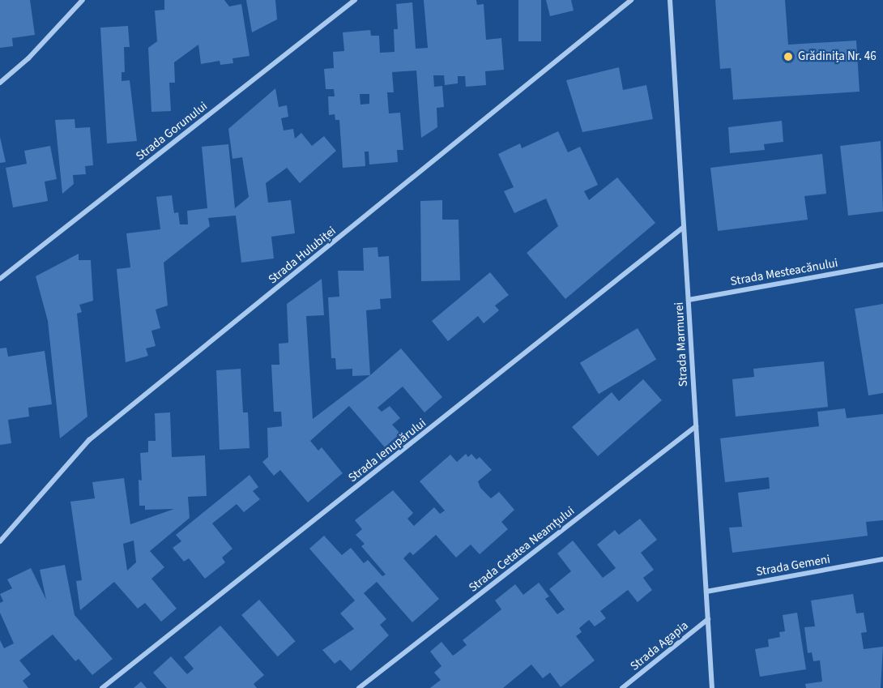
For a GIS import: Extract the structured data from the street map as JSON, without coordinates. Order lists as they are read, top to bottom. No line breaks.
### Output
{"streets":{"street":["Strada Gorunului","Strada Hulubiței","Strada Mesteacănului","Strada Marmurei","Strada Ienupărului","Strada Cetatea Neamțului","Strada Gemeni","Strada Agapia"]},"crossings":[["Strada Mesteacănului","Strada Marmurei"],["Strada Marmurei","Strada Ienupărului"],["Strada Marmurei","Strada Cetatea Neamțului"],["Strada Marmurei","Strada Gemeni"],["Strada Marmurei","Strada Agapia"]],"places":["Grădinița Nr. 46"]}
